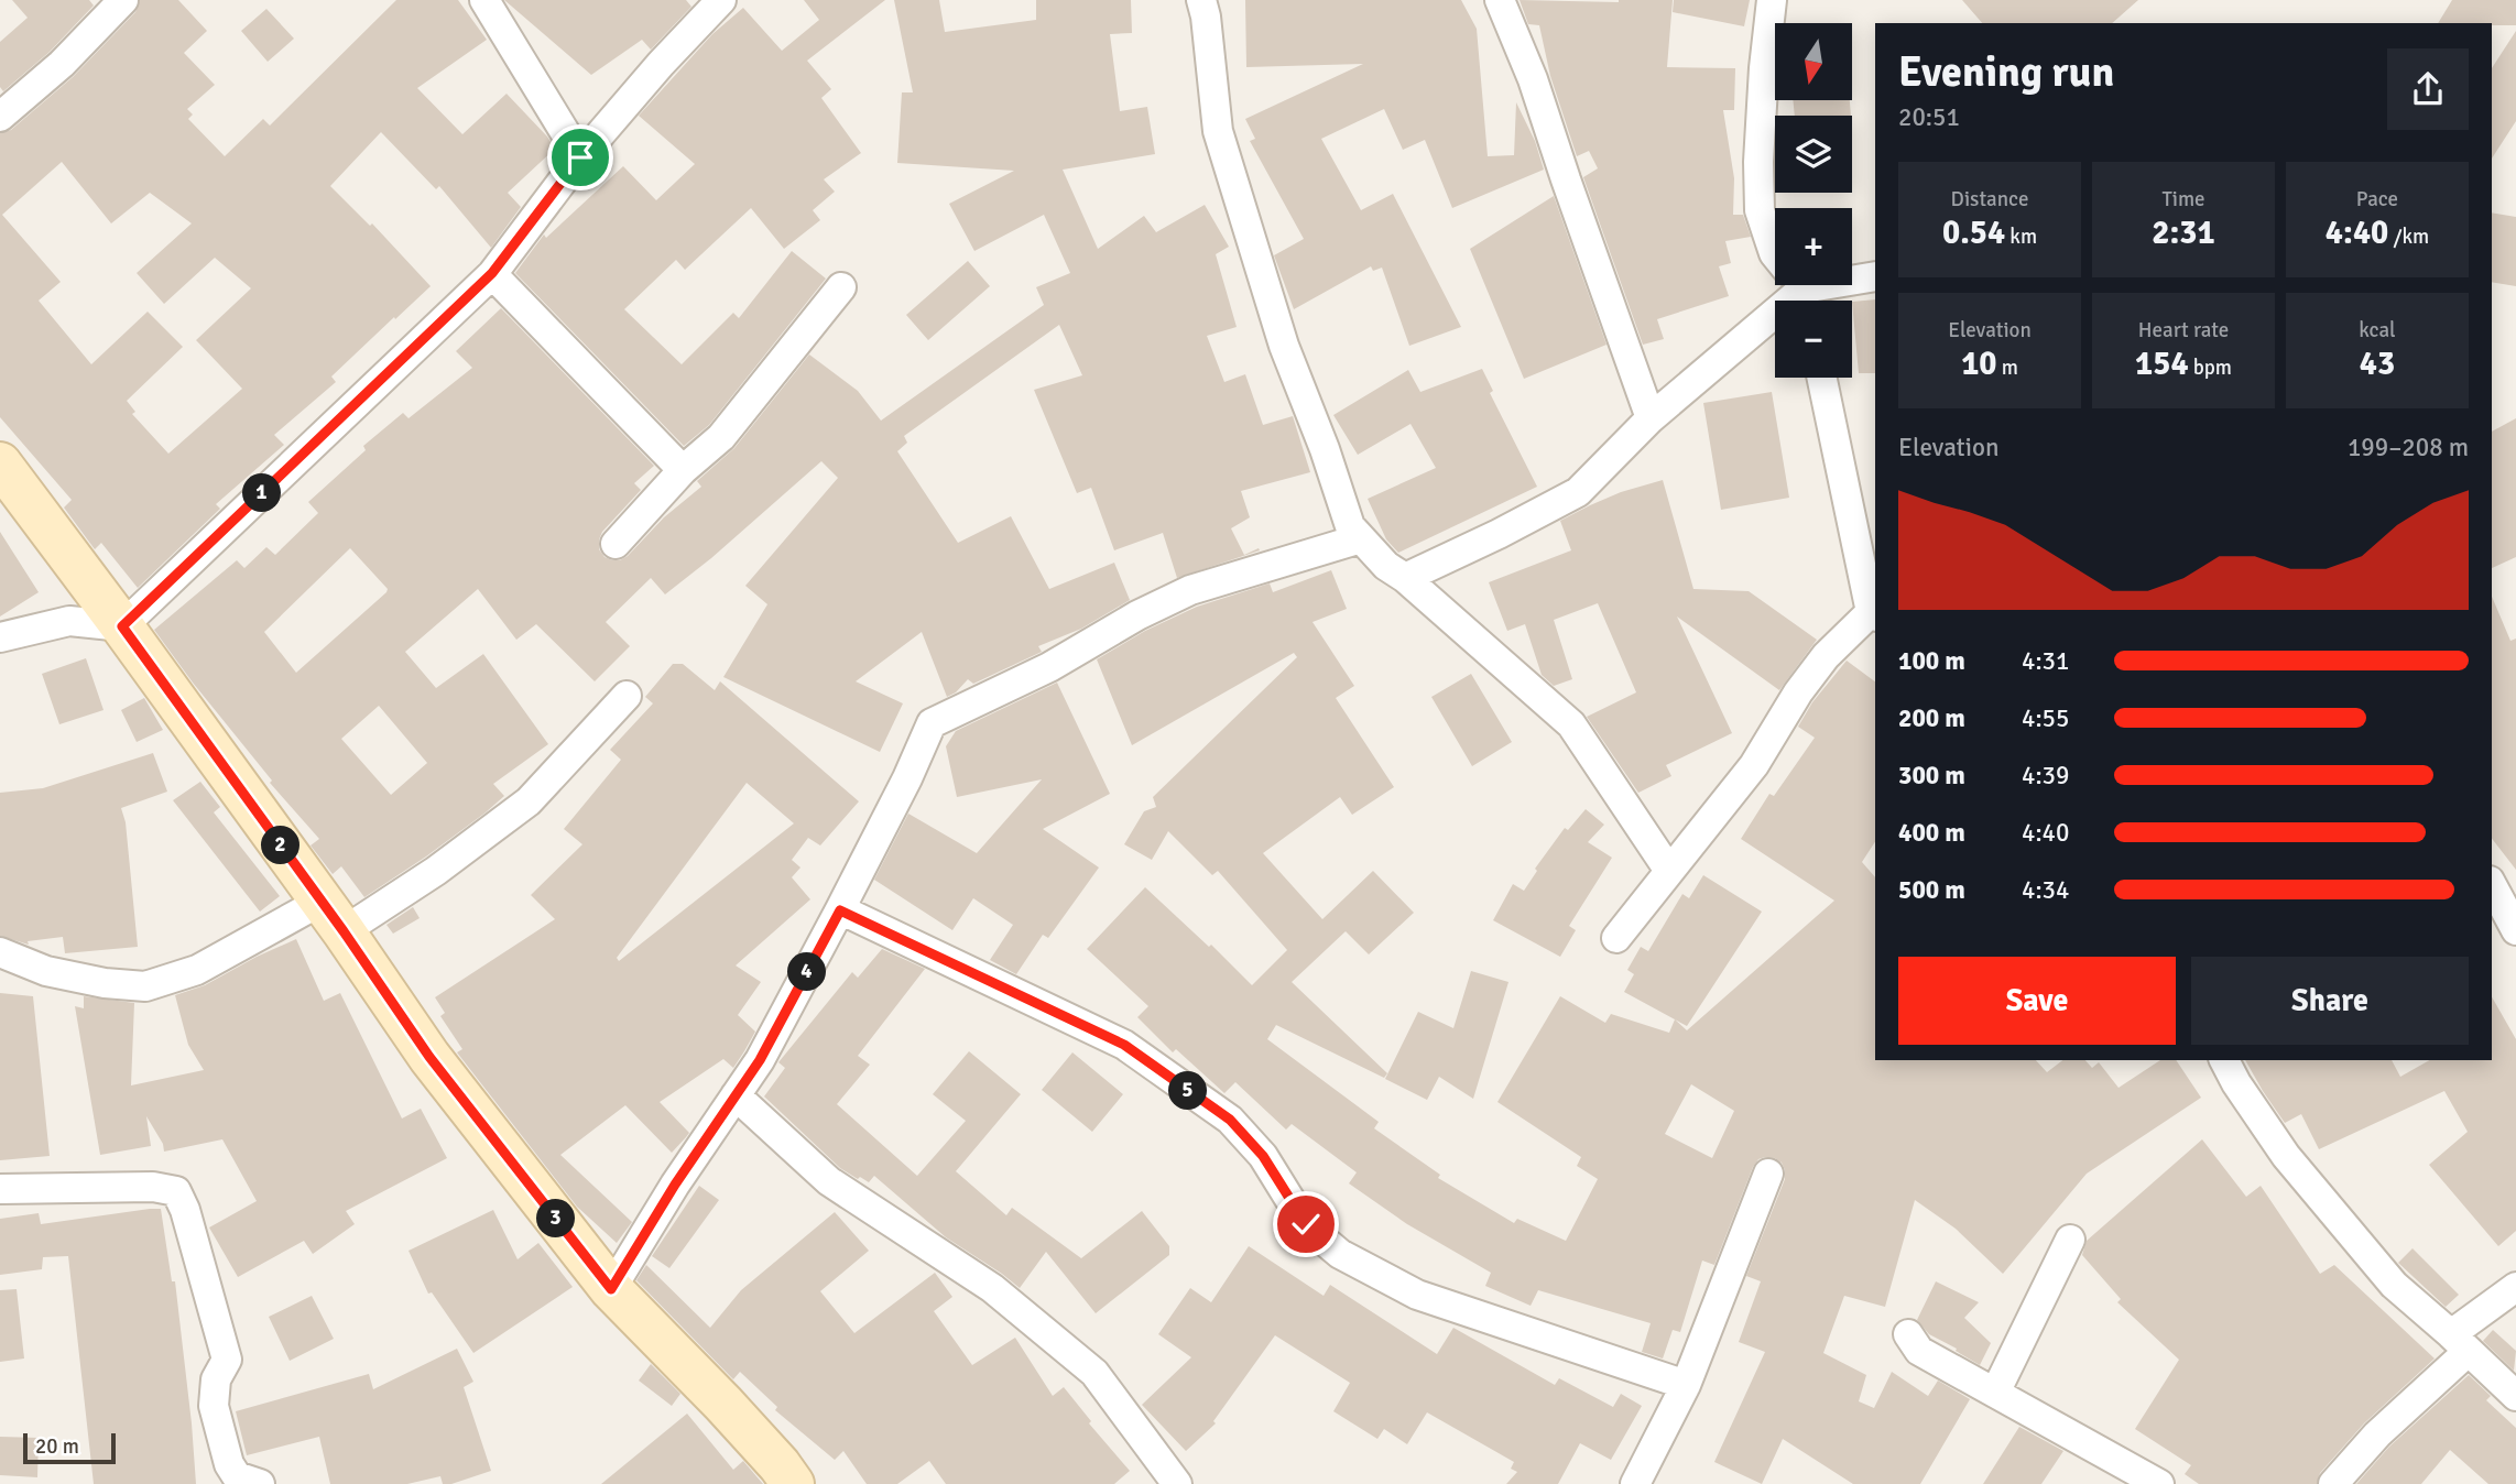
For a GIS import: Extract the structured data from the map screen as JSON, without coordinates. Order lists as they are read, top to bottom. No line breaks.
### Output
{"scale_bar":"20 m","north":"bottom","page":{"map_buttons":["+","−"],"heading":["Evening run","20:51"],"stats":[["Distance","0.54 km"],["Time","2:31"],["Pace","4:40 /km"],["Elevation","10 m"],["Heart rate","154 bpm"],["kcal","43"]],"chart":["Elevation","199–208 m"],"pins":["1","2","4","5","3"],"list":[{"name":"100 m","note":"4:31"},{"name":"200 m","note":"4:55"},{"name":"300 m","note":"4:39"},{"name":"400 m","note":"4:40"},{"name":"500 m","note":"4:34"}],"buttons":["Save","Share"],"scale":"20 m"}}
